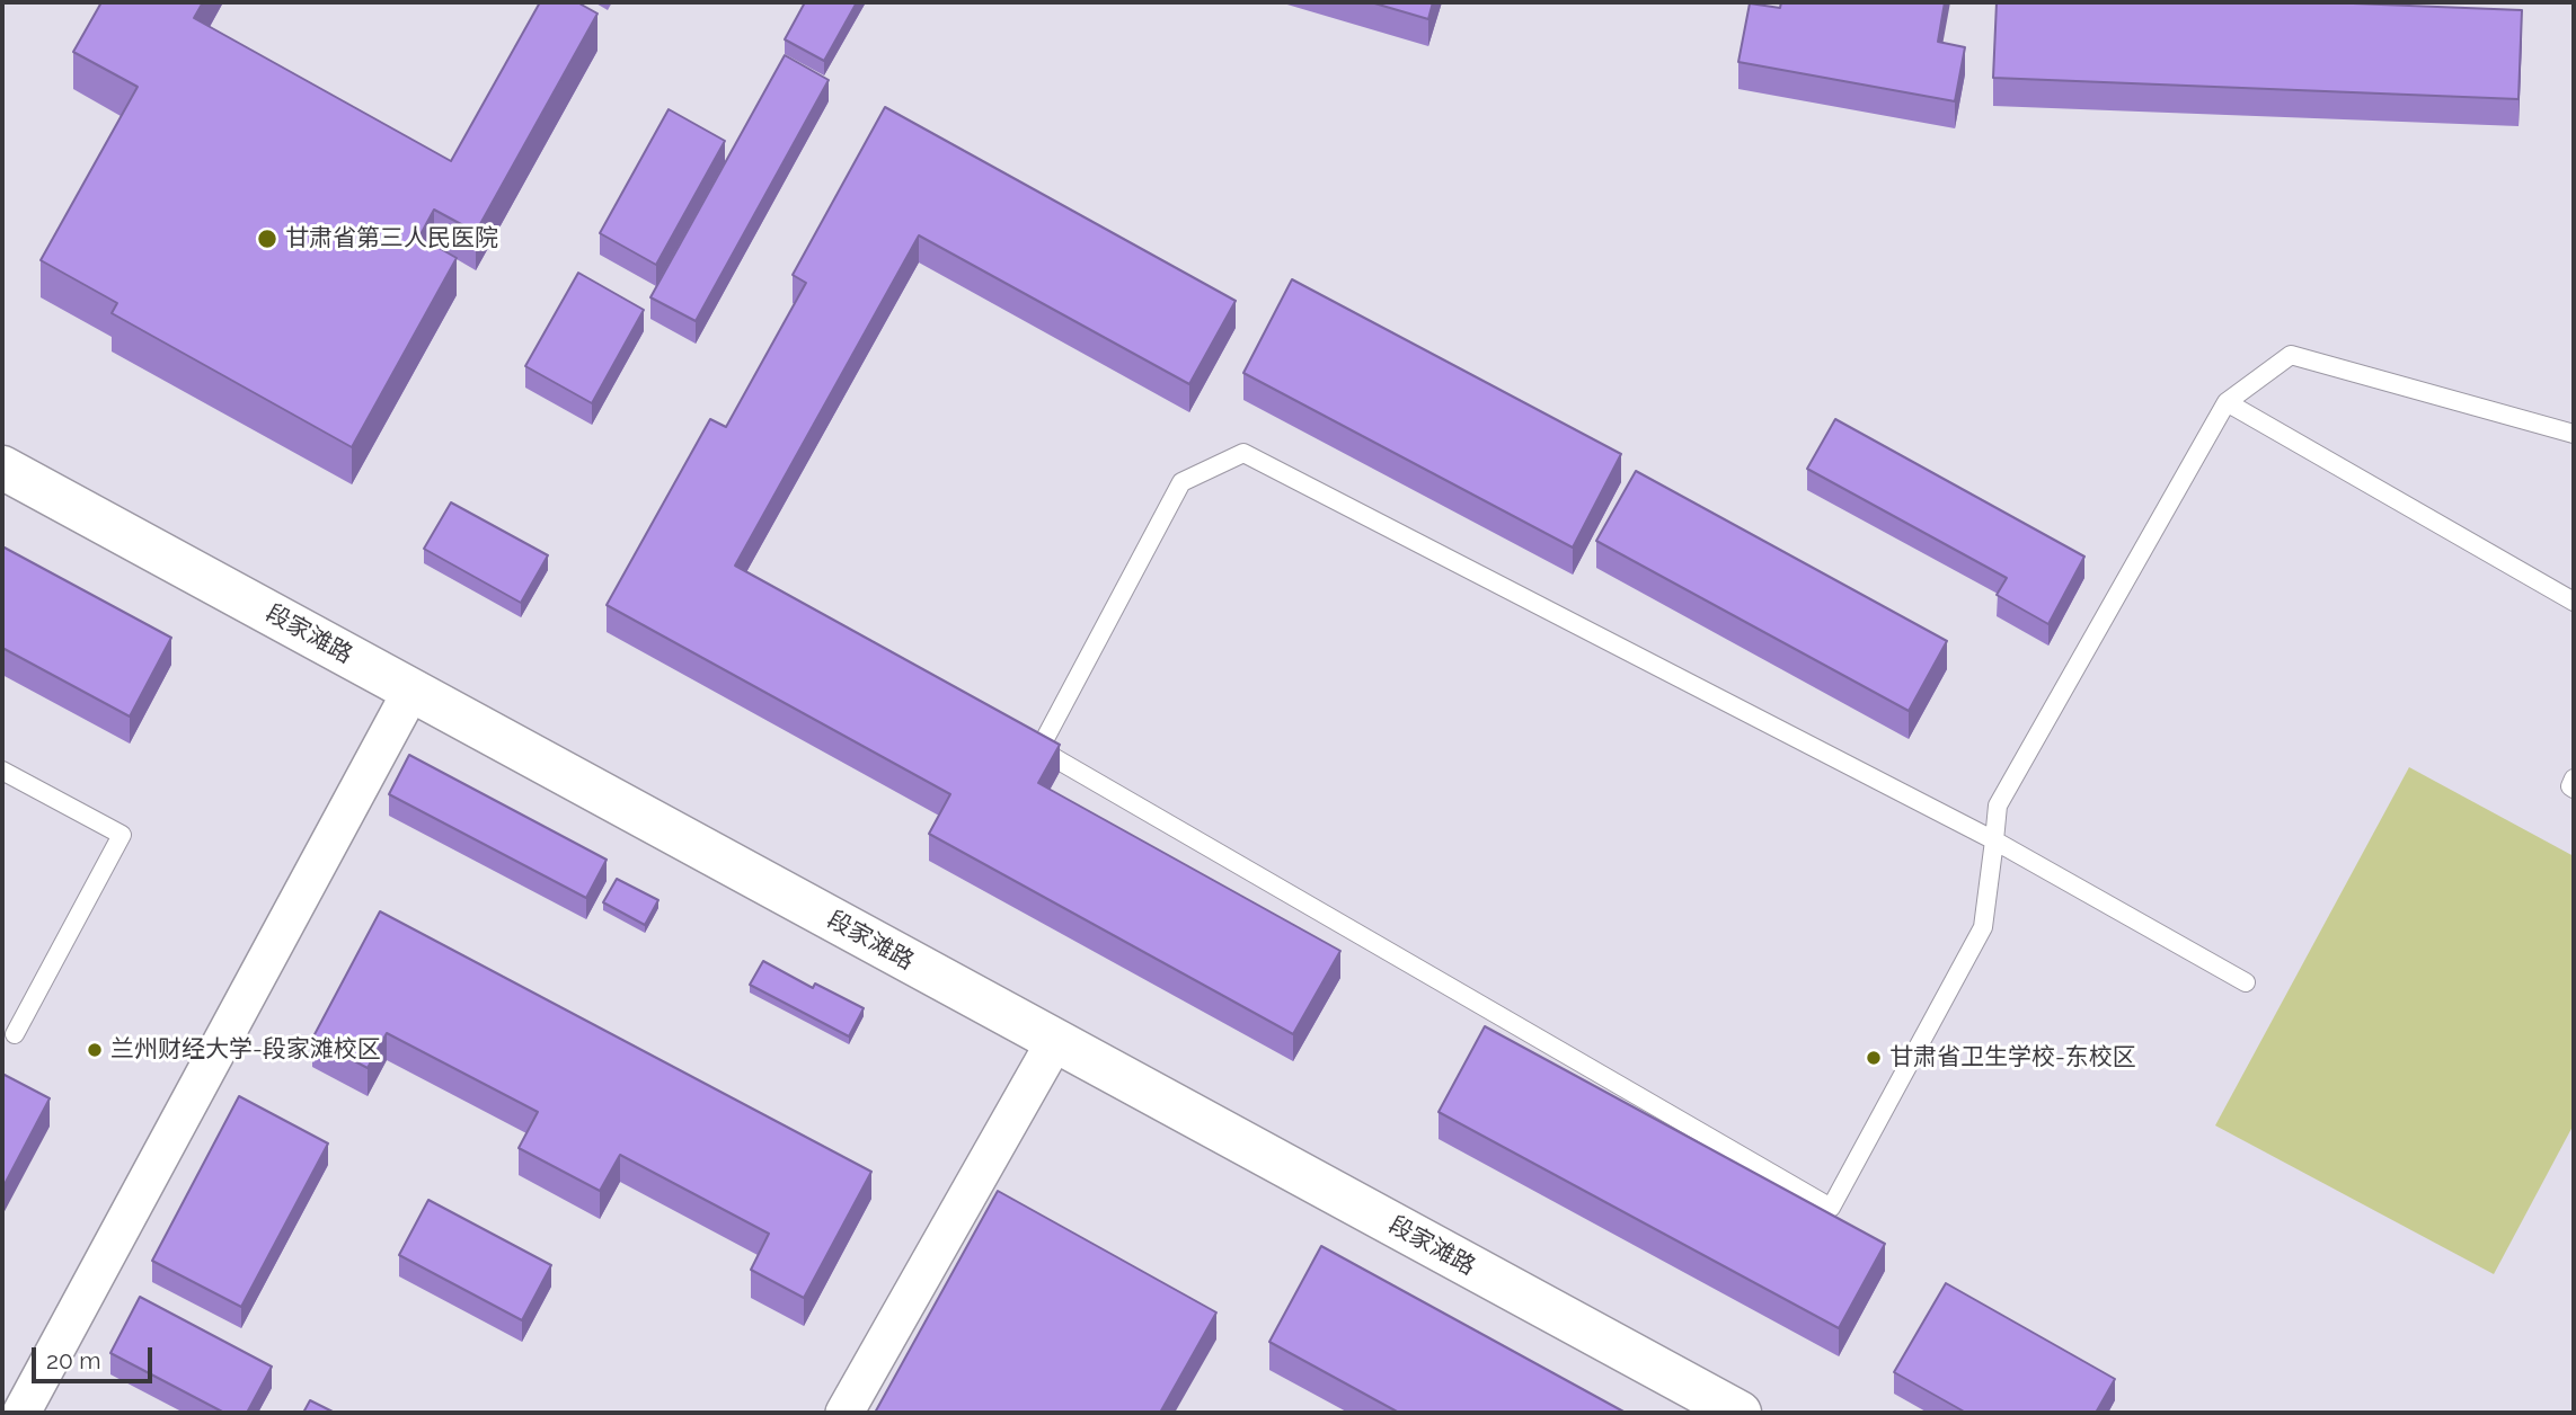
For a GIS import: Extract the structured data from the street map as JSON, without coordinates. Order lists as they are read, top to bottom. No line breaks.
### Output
{"streets":{"main road":["段家滩路"]},"places":["甘肃省第三人民医院","兰州财经大学-段家滩校区","甘肃省卫生学校-东校区"],"scale_bar":"20 m"}
